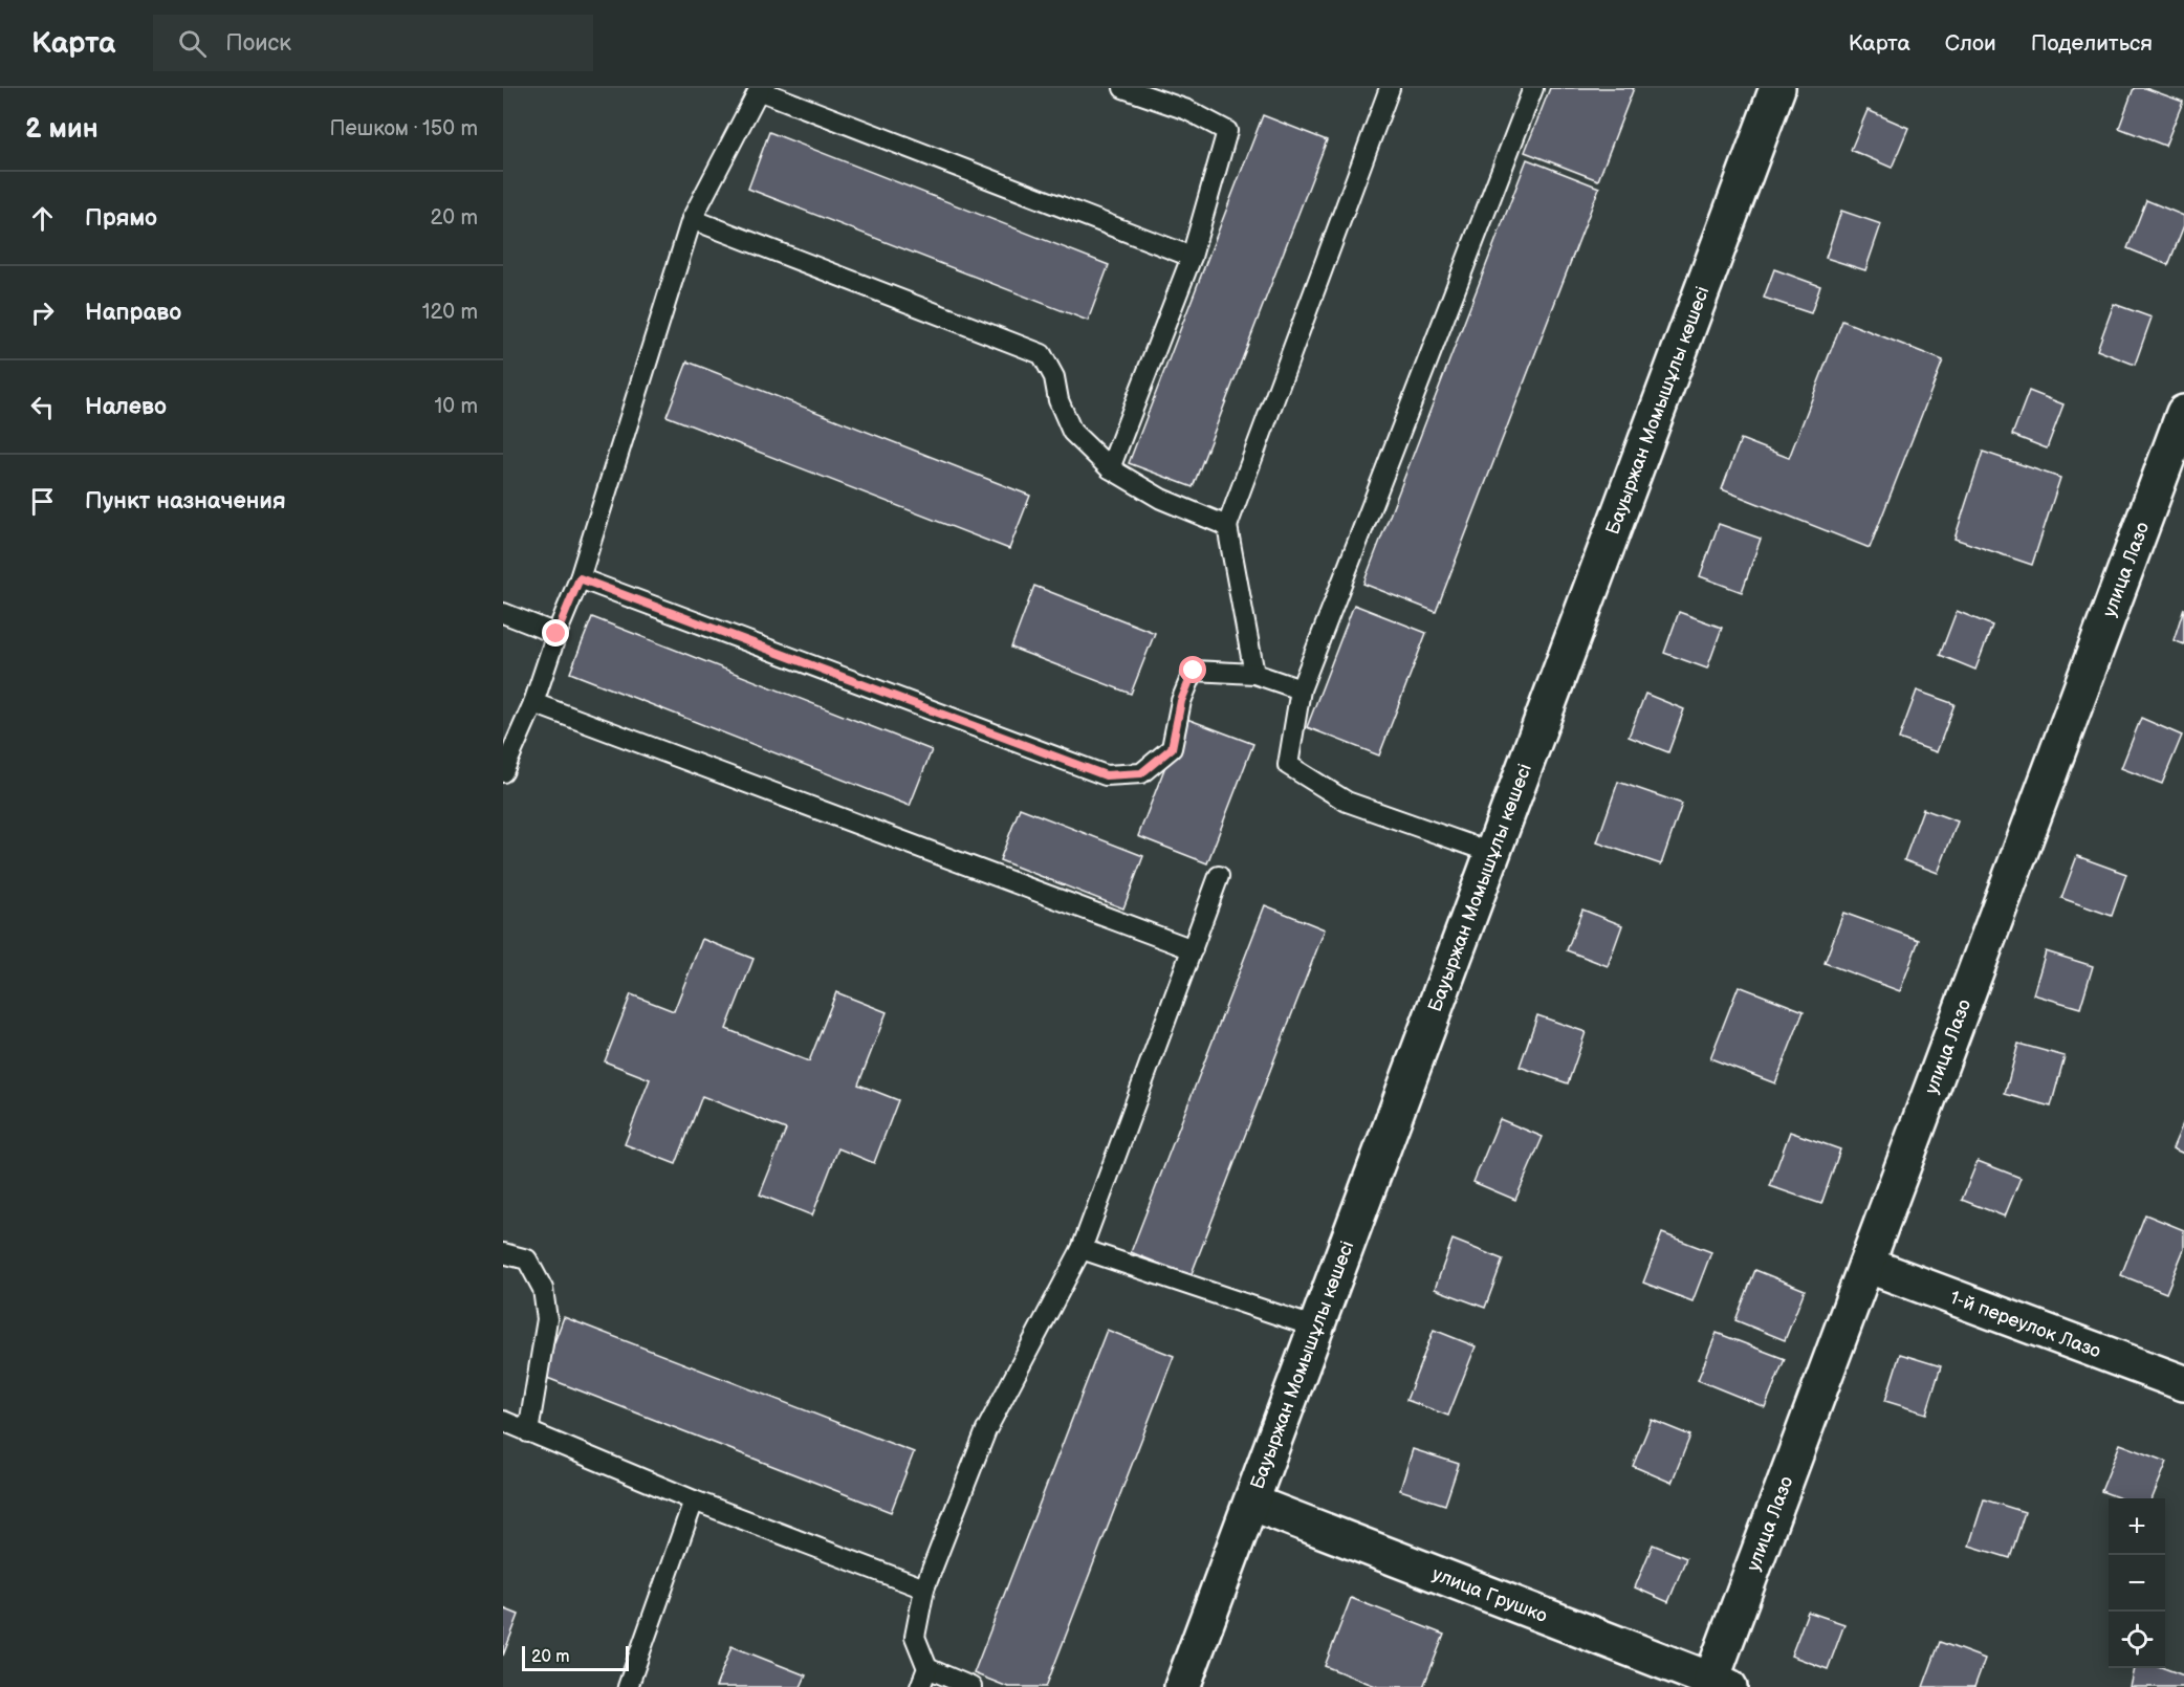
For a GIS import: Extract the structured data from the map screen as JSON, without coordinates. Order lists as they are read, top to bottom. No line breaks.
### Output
{"streets":{"street":["Бауыржан Момышұлы көшесі","улица Лазо","1-й переулок Лазо","улица Грушко"]},"crossings":[["Бауыржан Момышұлы көшесі","улица Грушко"],["улица Лазо","1-й переулок Лазо"],["улица Лазо","улица Грушко"]],"scale_bar":"20 m","page":{"header":"Карта","search":"Поиск","nav":["Карта","Слои","Поделиться"],"heading":["2 мин","Пешком · 150 m"],"list":[["Прямо","20 m"],["Направо","120 m"],["Налево","10 m"],"Пункт назначения"],"map_buttons":["+","−"],"scale":"20 m"}}
